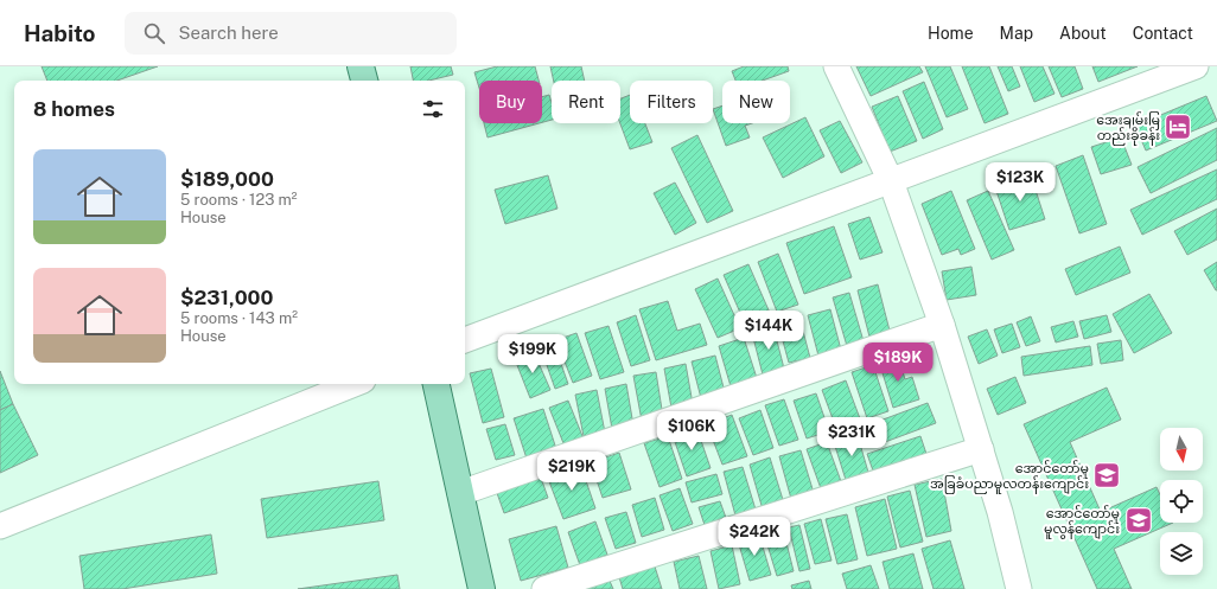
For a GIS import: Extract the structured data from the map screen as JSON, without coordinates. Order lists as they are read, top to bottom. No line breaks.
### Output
{"places":{"hotel":["အေးချမ်းမြ တည်းခိုခန်း"],"school or university":["အောင်တော်မူ အခြခံပညာမူလတန်းကျောင်း","အောင်တော်မူ မူလွန်ကျောင်း"]},"north":"bottom","page":{"header":"Habito","search":"Search here","nav":["Home","Map","About","Contact"],"chip":["Buy","Rent","Filters","New"],"heading":"8 homes","list":[{"name":"$189,000","note":"5 rooms · 123 m² · House"},{"name":"$231,000","note":"5 rooms · 143 m² · House"}],"price":["$123K","$144K","$199K","$189K","$106K","$231K","$219K","$242K"]}}
